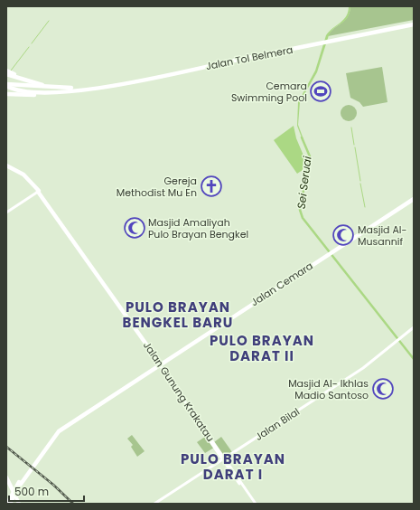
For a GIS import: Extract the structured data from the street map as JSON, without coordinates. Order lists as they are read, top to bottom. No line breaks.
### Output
{"streets":{"highway":["Jalan Tol Belmera","Jalan Cemara","Jalan Gunung Krakatau"],"main road":["Jalan Bilal"]},"crossings":[["Jalan Cemara","Jalan Gunung Krakatau"],["Jalan Gunung Krakatau","Jalan Bilal"]],"districts":["PULO BRAYAN BENGKEL BARU","PULO BRAYAN DARAT II","PULO BRAYAN DARAT I"],"water":["Sei Seruai"],"places":{"sports":["Cemara Swimming Pool"],"church":["Gereja Methodist Mu En"],"mosque":["Masjid Amaliyah Pulo Brayan Bengkel","Masjid Al- Musannif","Masjid Al- Ikhlas Madio Santoso"]},"scale_bar":"500 m"}
